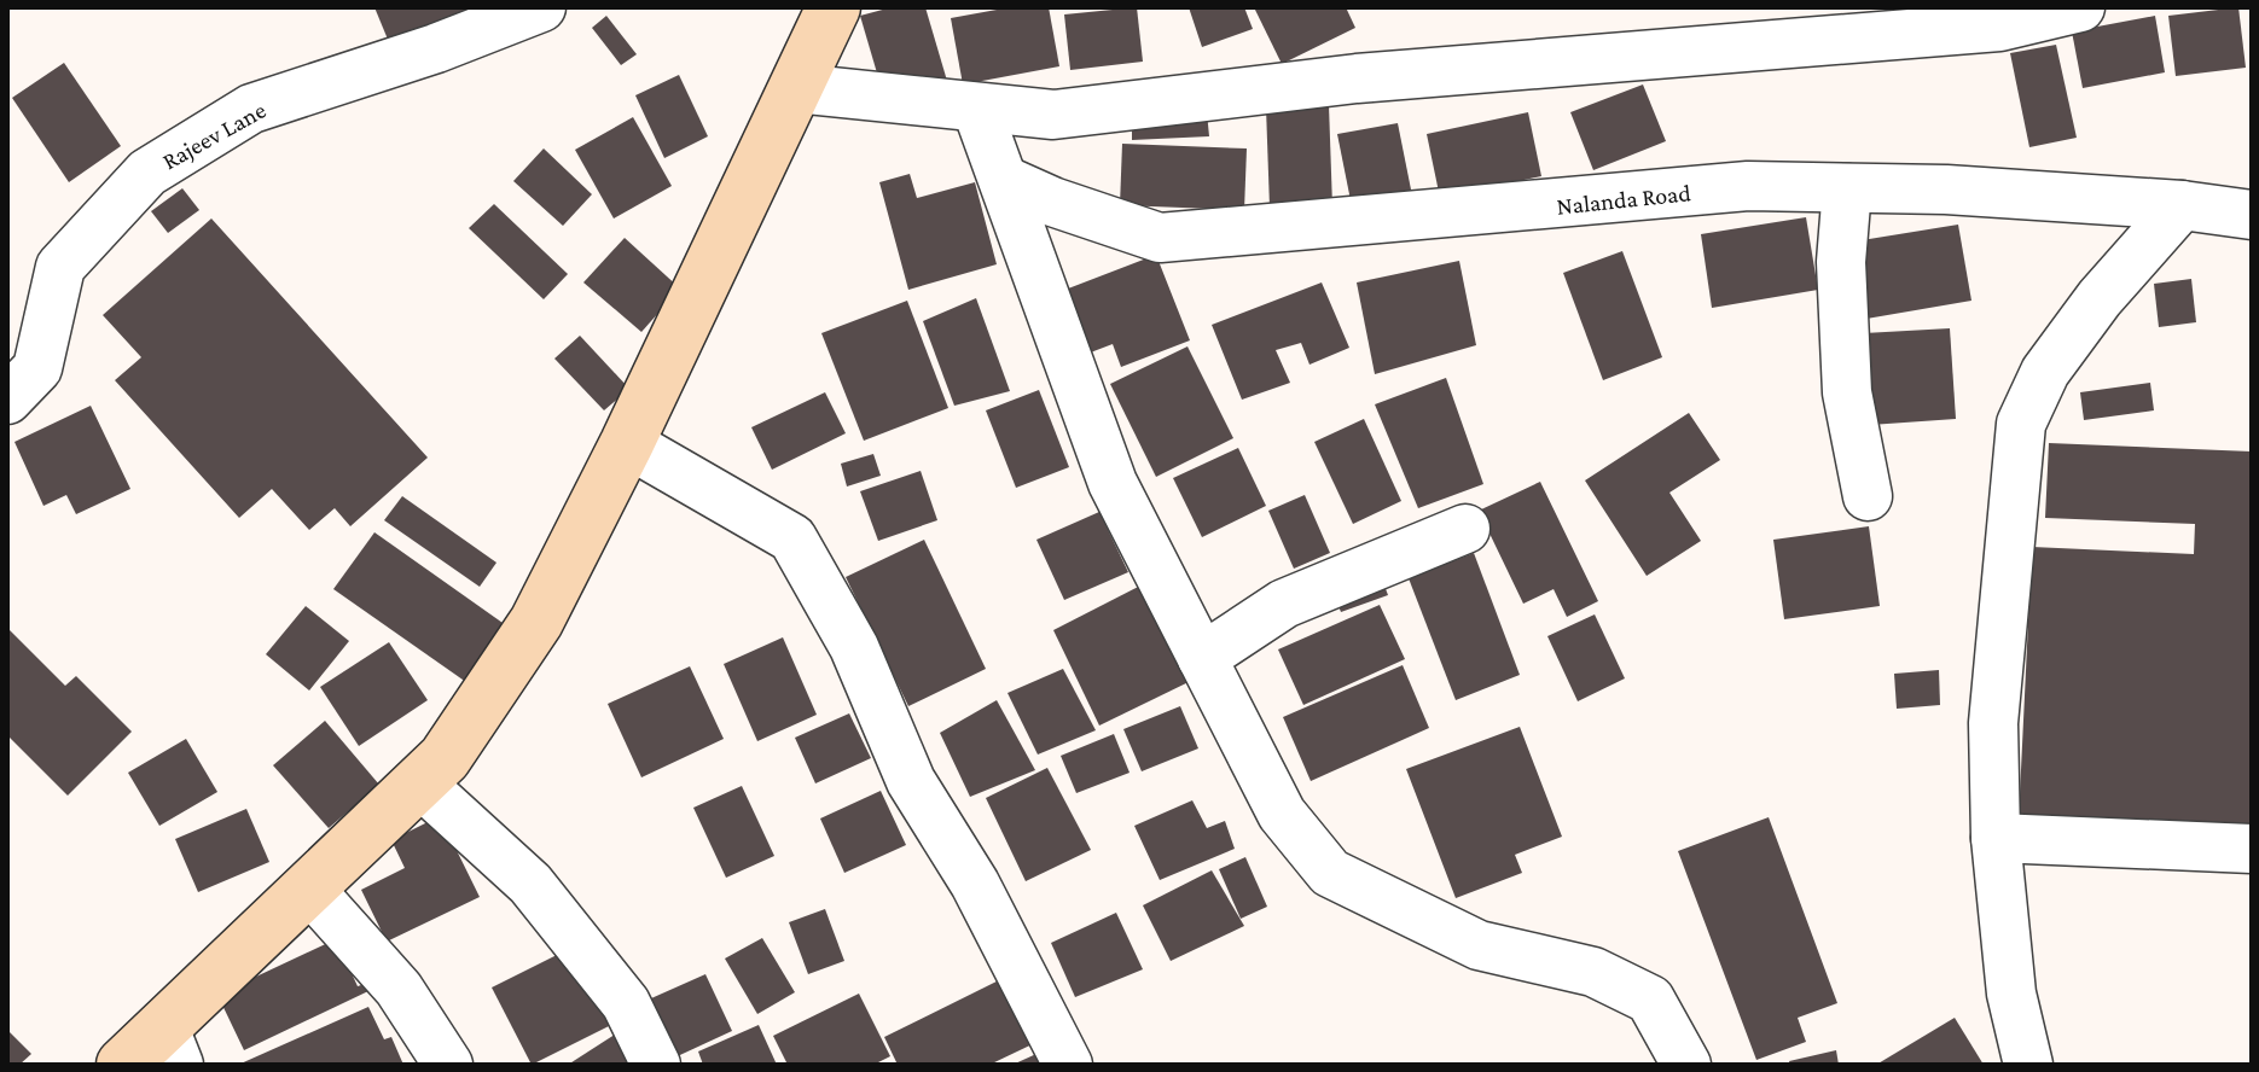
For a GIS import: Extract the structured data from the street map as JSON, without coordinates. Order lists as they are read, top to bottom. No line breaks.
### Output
{"streets":{"street":["Rajeev Lane","Nalanda Road"]}}
